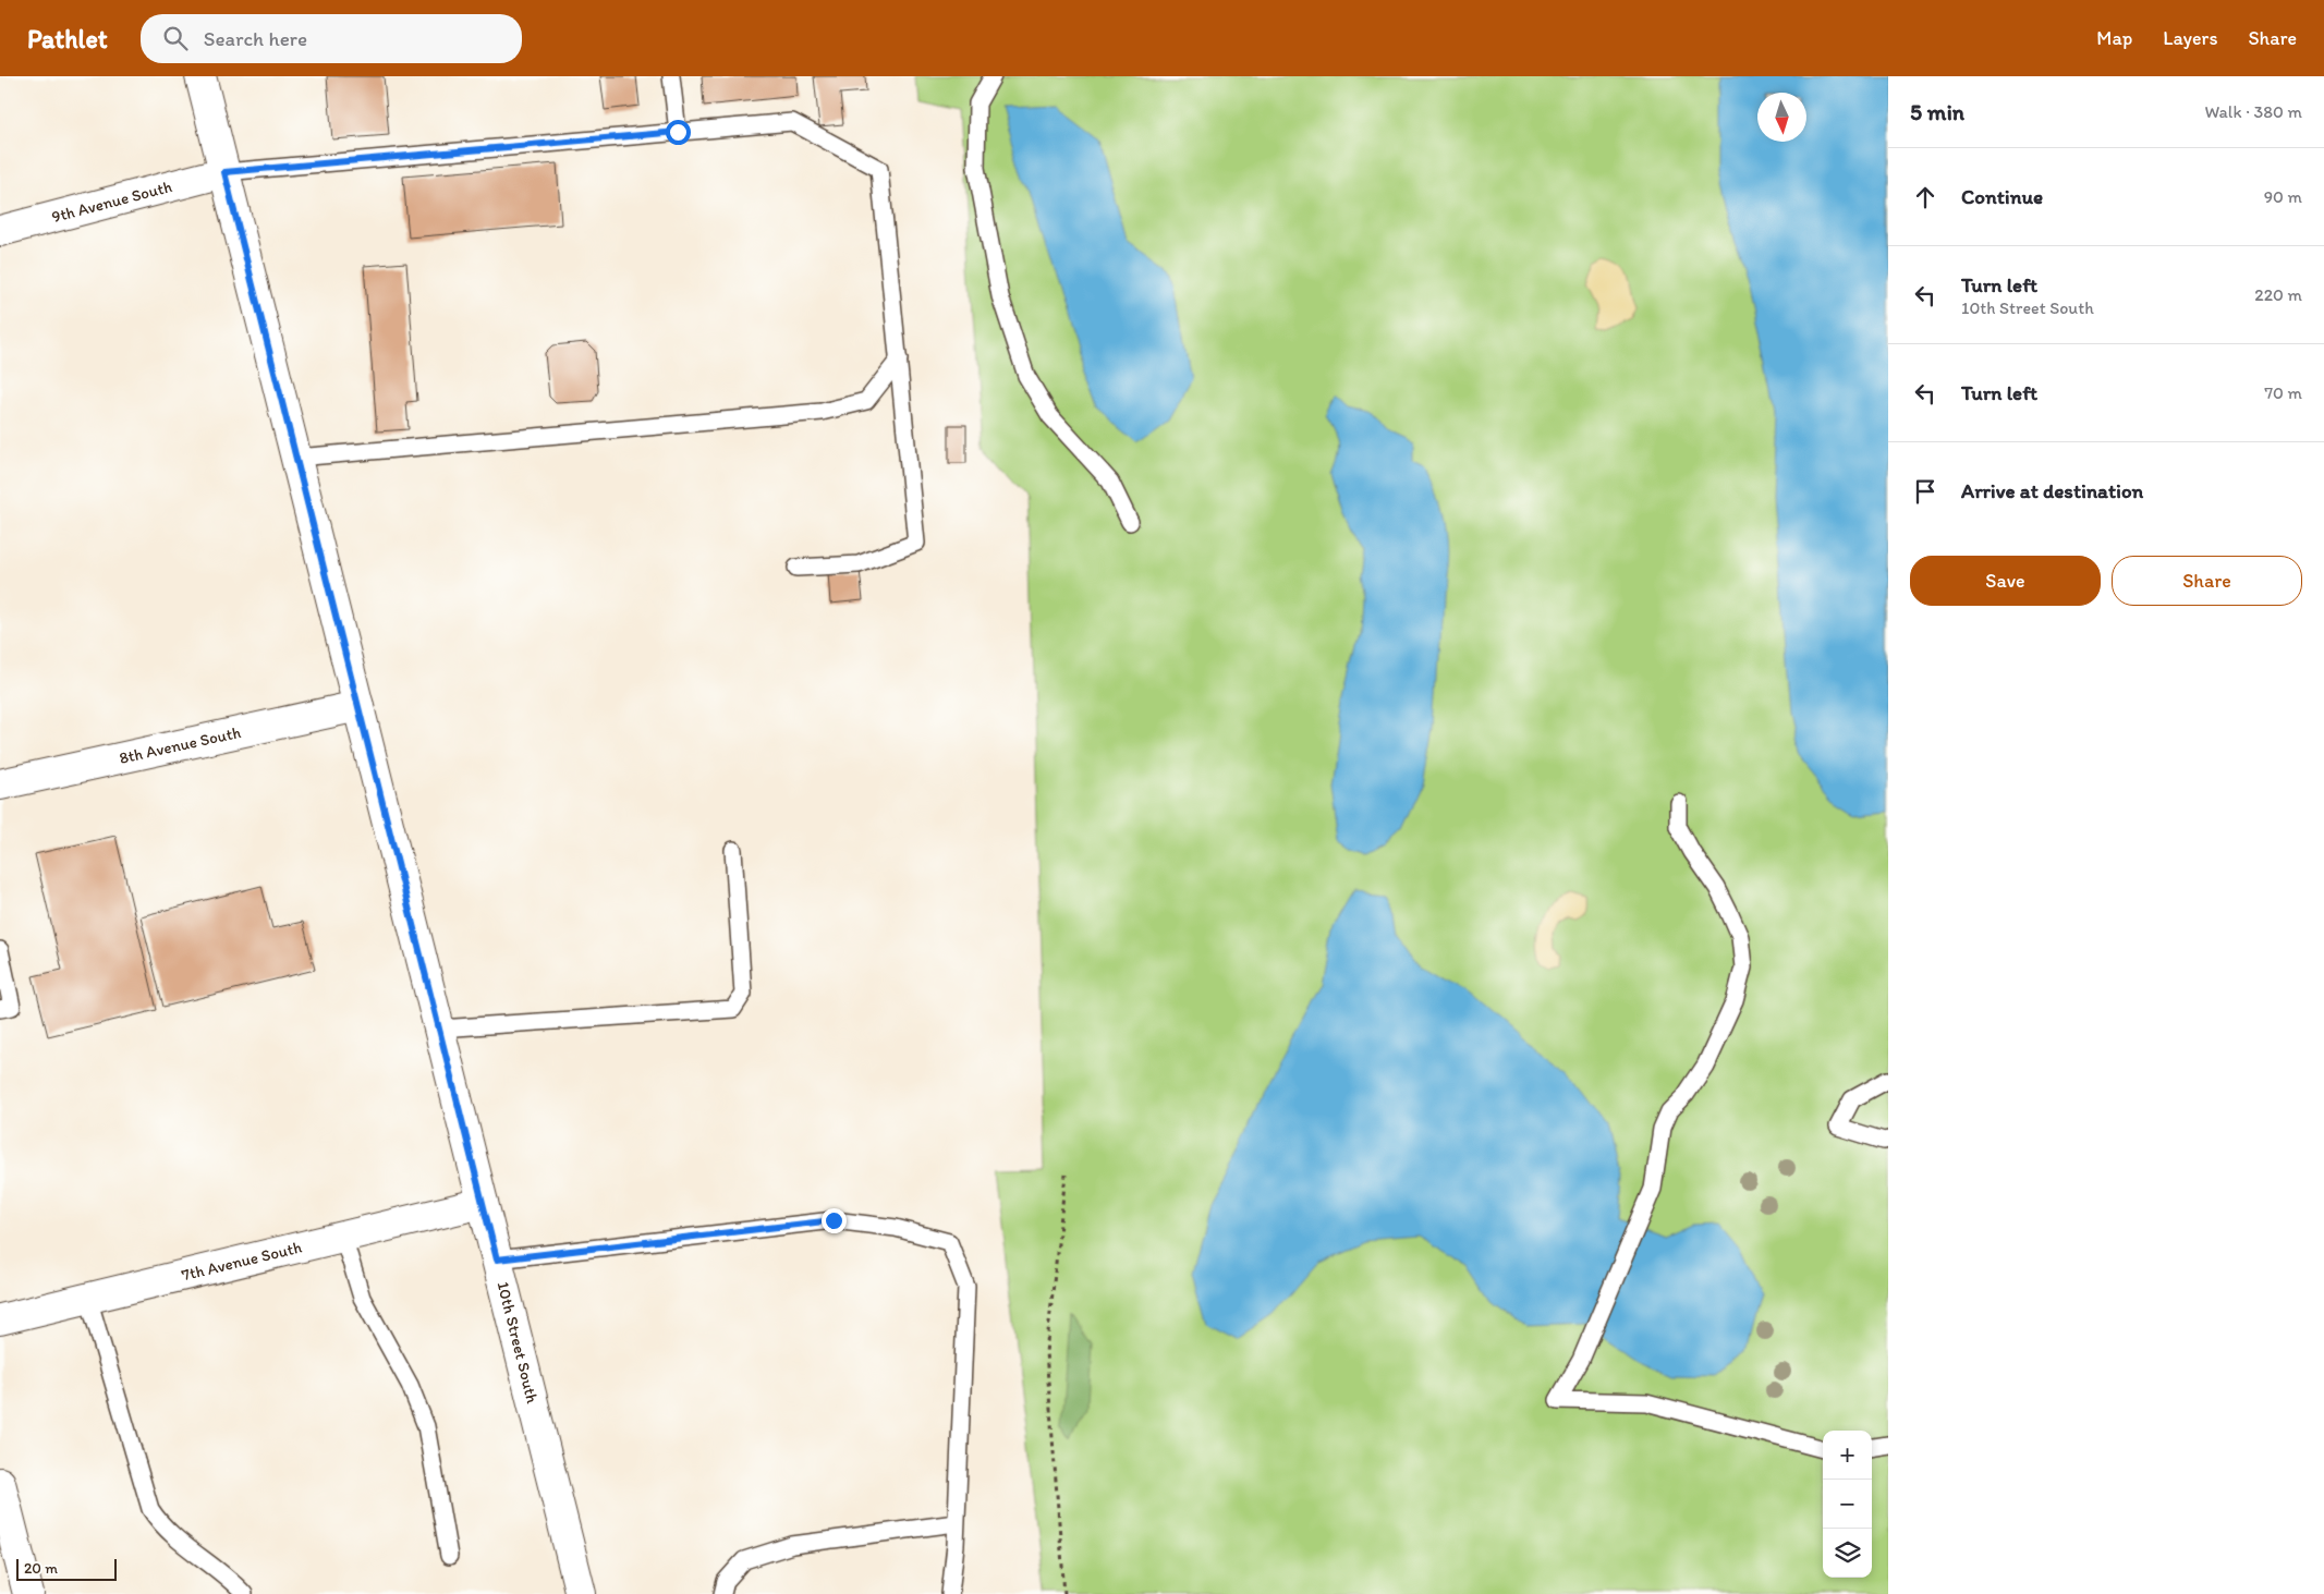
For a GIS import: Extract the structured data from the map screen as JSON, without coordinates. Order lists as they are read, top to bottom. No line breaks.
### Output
{"streets":{"street":["9th Avenue South","8th Avenue South","7th Avenue South","10th Street South"]},"crossings":[["9th Avenue South","10th Street South"],["8th Avenue South","10th Street South"],["7th Avenue South","10th Street South"]],"scale_bar":"20 m","north":"bottom","page":{"header":"Pathlet","search":"Search here","nav":["Map","Layers","Share"],"heading":["5 min","Walk · 380 m"],"list":[["Continue","90 m"],["Turn left","10th Street South","220 m"],["Turn left","70 m"],"Arrive at destination"],"buttons":["Save","Share"],"map_buttons":["+","−"],"scale":"20 m"}}
